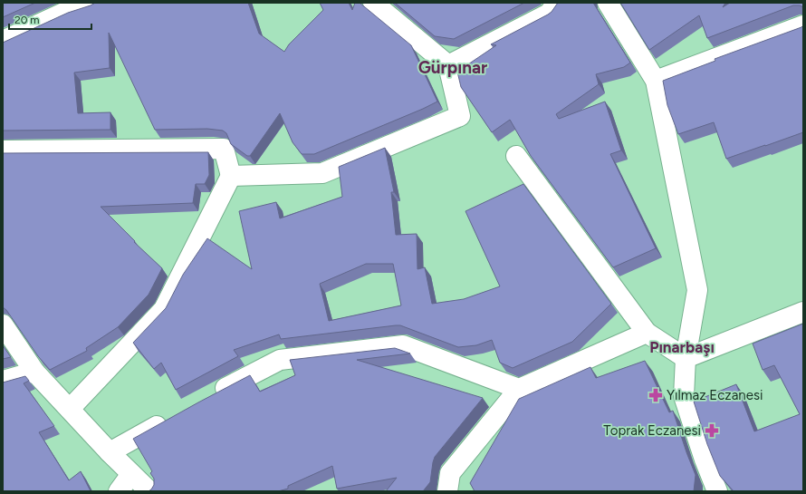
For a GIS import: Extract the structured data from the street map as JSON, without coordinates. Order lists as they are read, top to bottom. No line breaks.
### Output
{"districts":["Gürpınar","Pınarbaşı"],"places":{"pharmacy":["Yılmaz Eczanesi","Toprak Eczanesi"]},"scale_bar":"20 m"}
